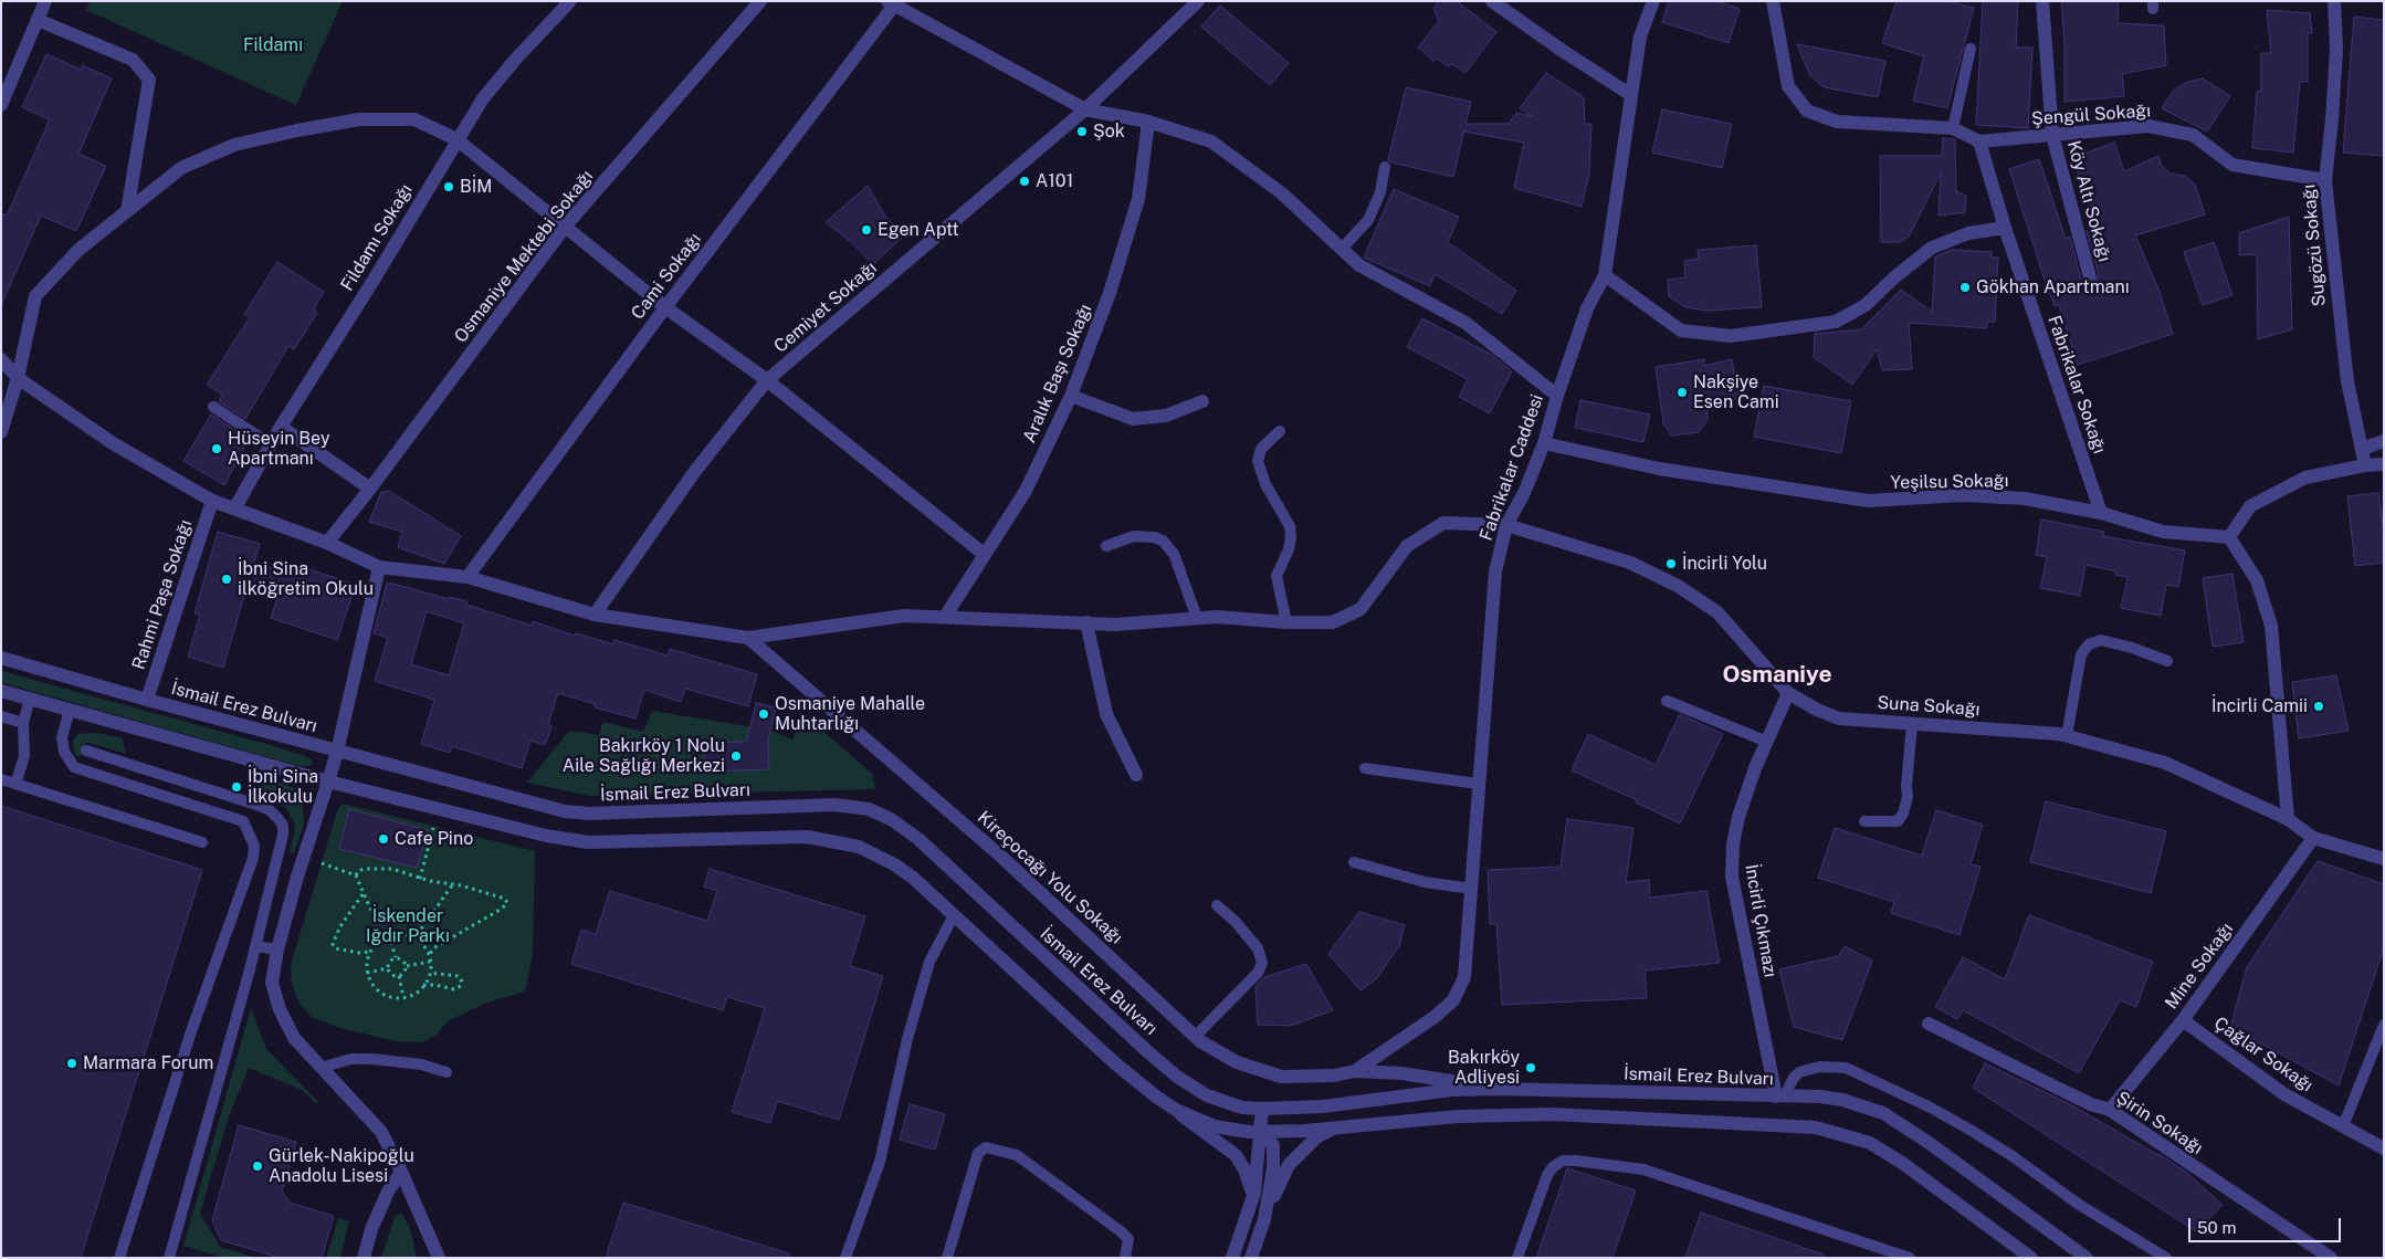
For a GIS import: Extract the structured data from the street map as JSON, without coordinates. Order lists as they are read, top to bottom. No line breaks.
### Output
{"streets":{"street":["Şengül Sokağı","Köy Altı Sokağı","Fildamı Sokağı","Sugözü Sokağı","Osmaniye Mektebi Sokağı","Cami Sokağı","Cemiyet Sokağı","Aralık Başı Sokağı","Fabrikalar Sokağı","Fabrikalar Caddesi","Yeşilsu Sokağı","Rahmi Paşa Sokağı","Suna Sokağı","İsmail Erez Bulvarı","Kireçocağı Yolu Sokağı","İncirli Çıkmazı","Mine Sokağı","Çağlar Sokağı","Şirin Sokağı"]},"crossings":[["Şengül Sokağı","Köy Altı Sokağı"],["Şengül Sokağı","Sugözü Sokağı"],["Şengül Sokağı","Fabrikalar Sokağı"],["Fildamı Sokağı","Suna Sokağı"],["Osmaniye Mektebi Sokağı","Suna Sokağı"],["Cami Sokağı","Suna Sokağı"],["Cemiyet Sokağı","Suna Sokağı"],["Aralık Başı Sokağı","Suna Sokağı"],["Fabrikalar Sokağı","Yeşilsu Sokağı"],["Fabrikalar Caddesi","Yeşilsu Sokağı"],["Fabrikalar Caddesi","Suna Sokağı"],["Fabrikalar Caddesi","Kireçocağı Yolu Sokağı"],["Rahmi Paşa Sokağı","Suna Sokağı"],["Rahmi Paşa Sokağı","İsmail Erez Bulvarı"],["Suna Sokağı","Kireçocağı Yolu Sokağı"],["Suna Sokağı","İncirli Çıkmazı"],["Suna Sokağı","Mine Sokağı"],["İsmail Erez Bulvarı","İncirli Çıkmazı"],["Mine Sokağı","Çağlar Sokağı"],["Mine Sokağı","Şirin Sokağı"]],"districts":["Osmaniye"],"parks":["Fildamı","İskender Iğdır Parkı"],"places":["Şok","A101","BİM","Egen Aptt","Gökhan Apartmanı","Nakşiye Esen Cami","Hüseyin Bey Apartmanı","İncirli Yolu","İbni Sina ilköğretim Okulu","İncirli Camii","Osmaniye Mahalle Muhtarlığı","Bakırköy 1 Nolu Aile Sağlığı Merkezi","İbni Sina İlkokulu","Cafe Pino","Marmara Forum","Bakırköy Adliyesi","Gürlek-Nakipoğlu Anadolu Lisesi"],"scale_bar":"50 m"}
